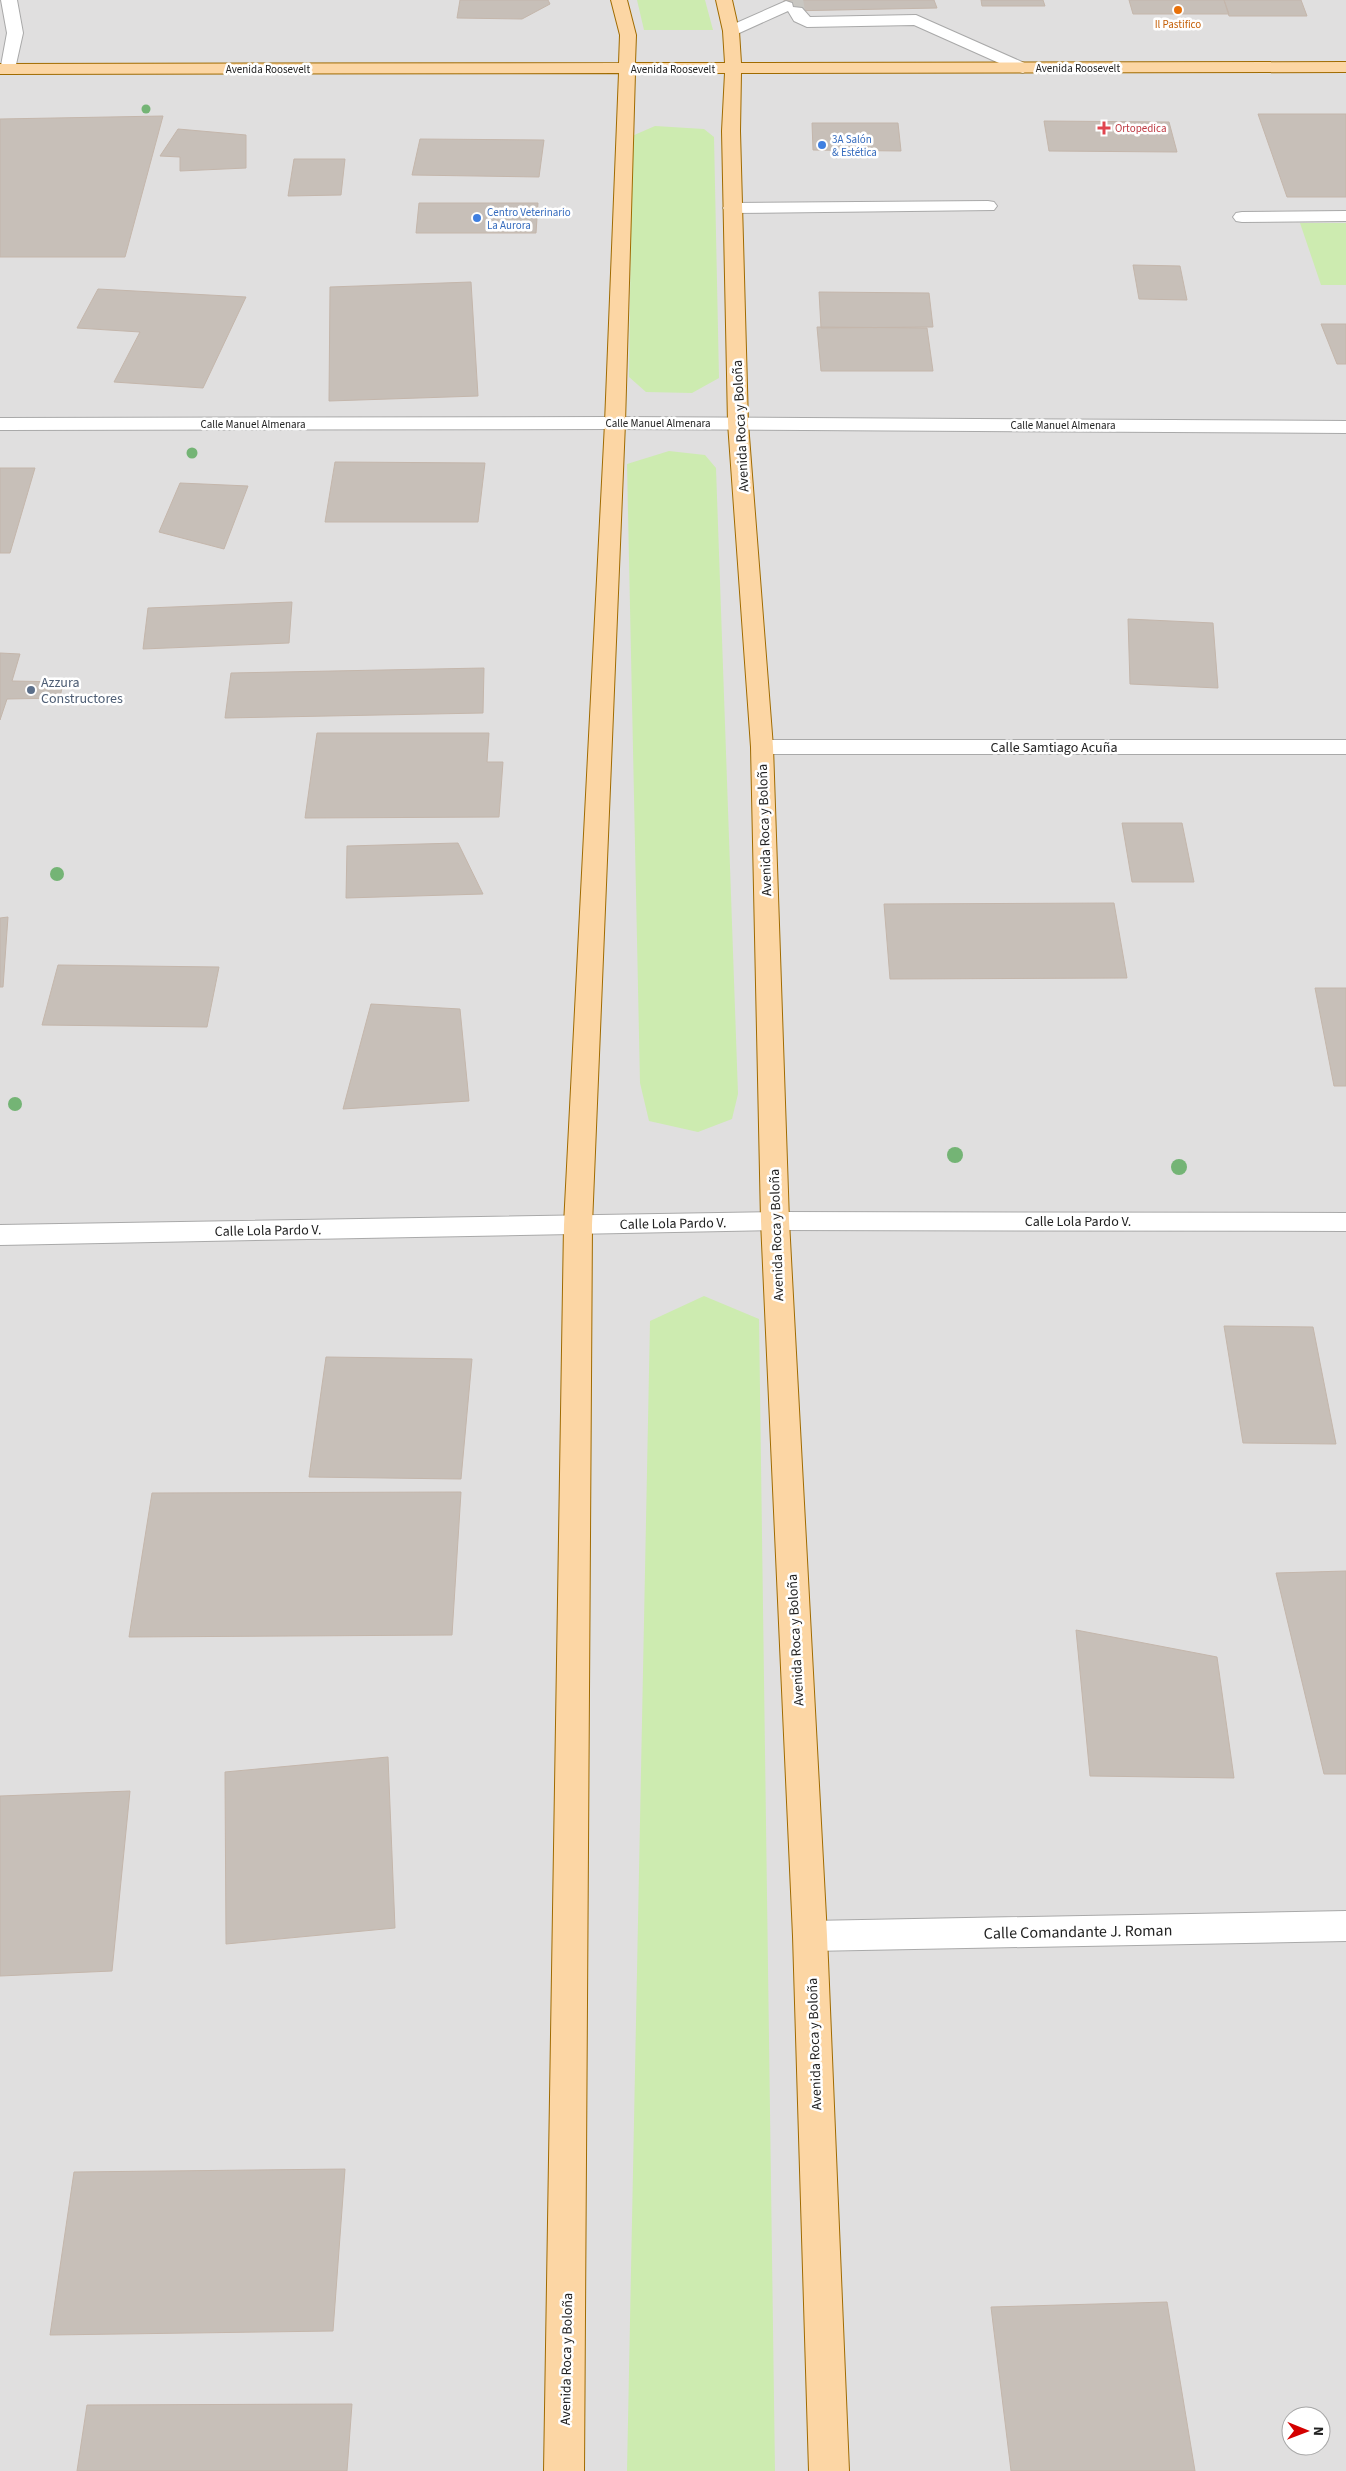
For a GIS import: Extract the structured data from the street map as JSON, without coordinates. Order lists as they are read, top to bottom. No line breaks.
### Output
{"streets":{"main road":["Avenida Roosevelt","Avenida Roca y Boloña"],"street":["Calle Manuel Almenara","Calle Samtiago Acuña","Calle Lola Pardo V.","Calle Comandante J. Roman"]},"crossings":[["Avenida Roosevelt","Avenida Roca y Boloña"],["Calle Manuel Almenara","Avenida Roca y Boloña"],["Avenida Roca y Boloña","Calle Samtiago Acuña"],["Avenida Roca y Boloña","Calle Lola Pardo V."],["Avenida Roca y Boloña","Calle Comandante J. Roman"]],"places":{"other":["Il Pastifico","3A Salón & Estética","Centro Veterinario La Aurora","Azzura Constructores"],"health":["Ortopedica"]},"north":"right"}
